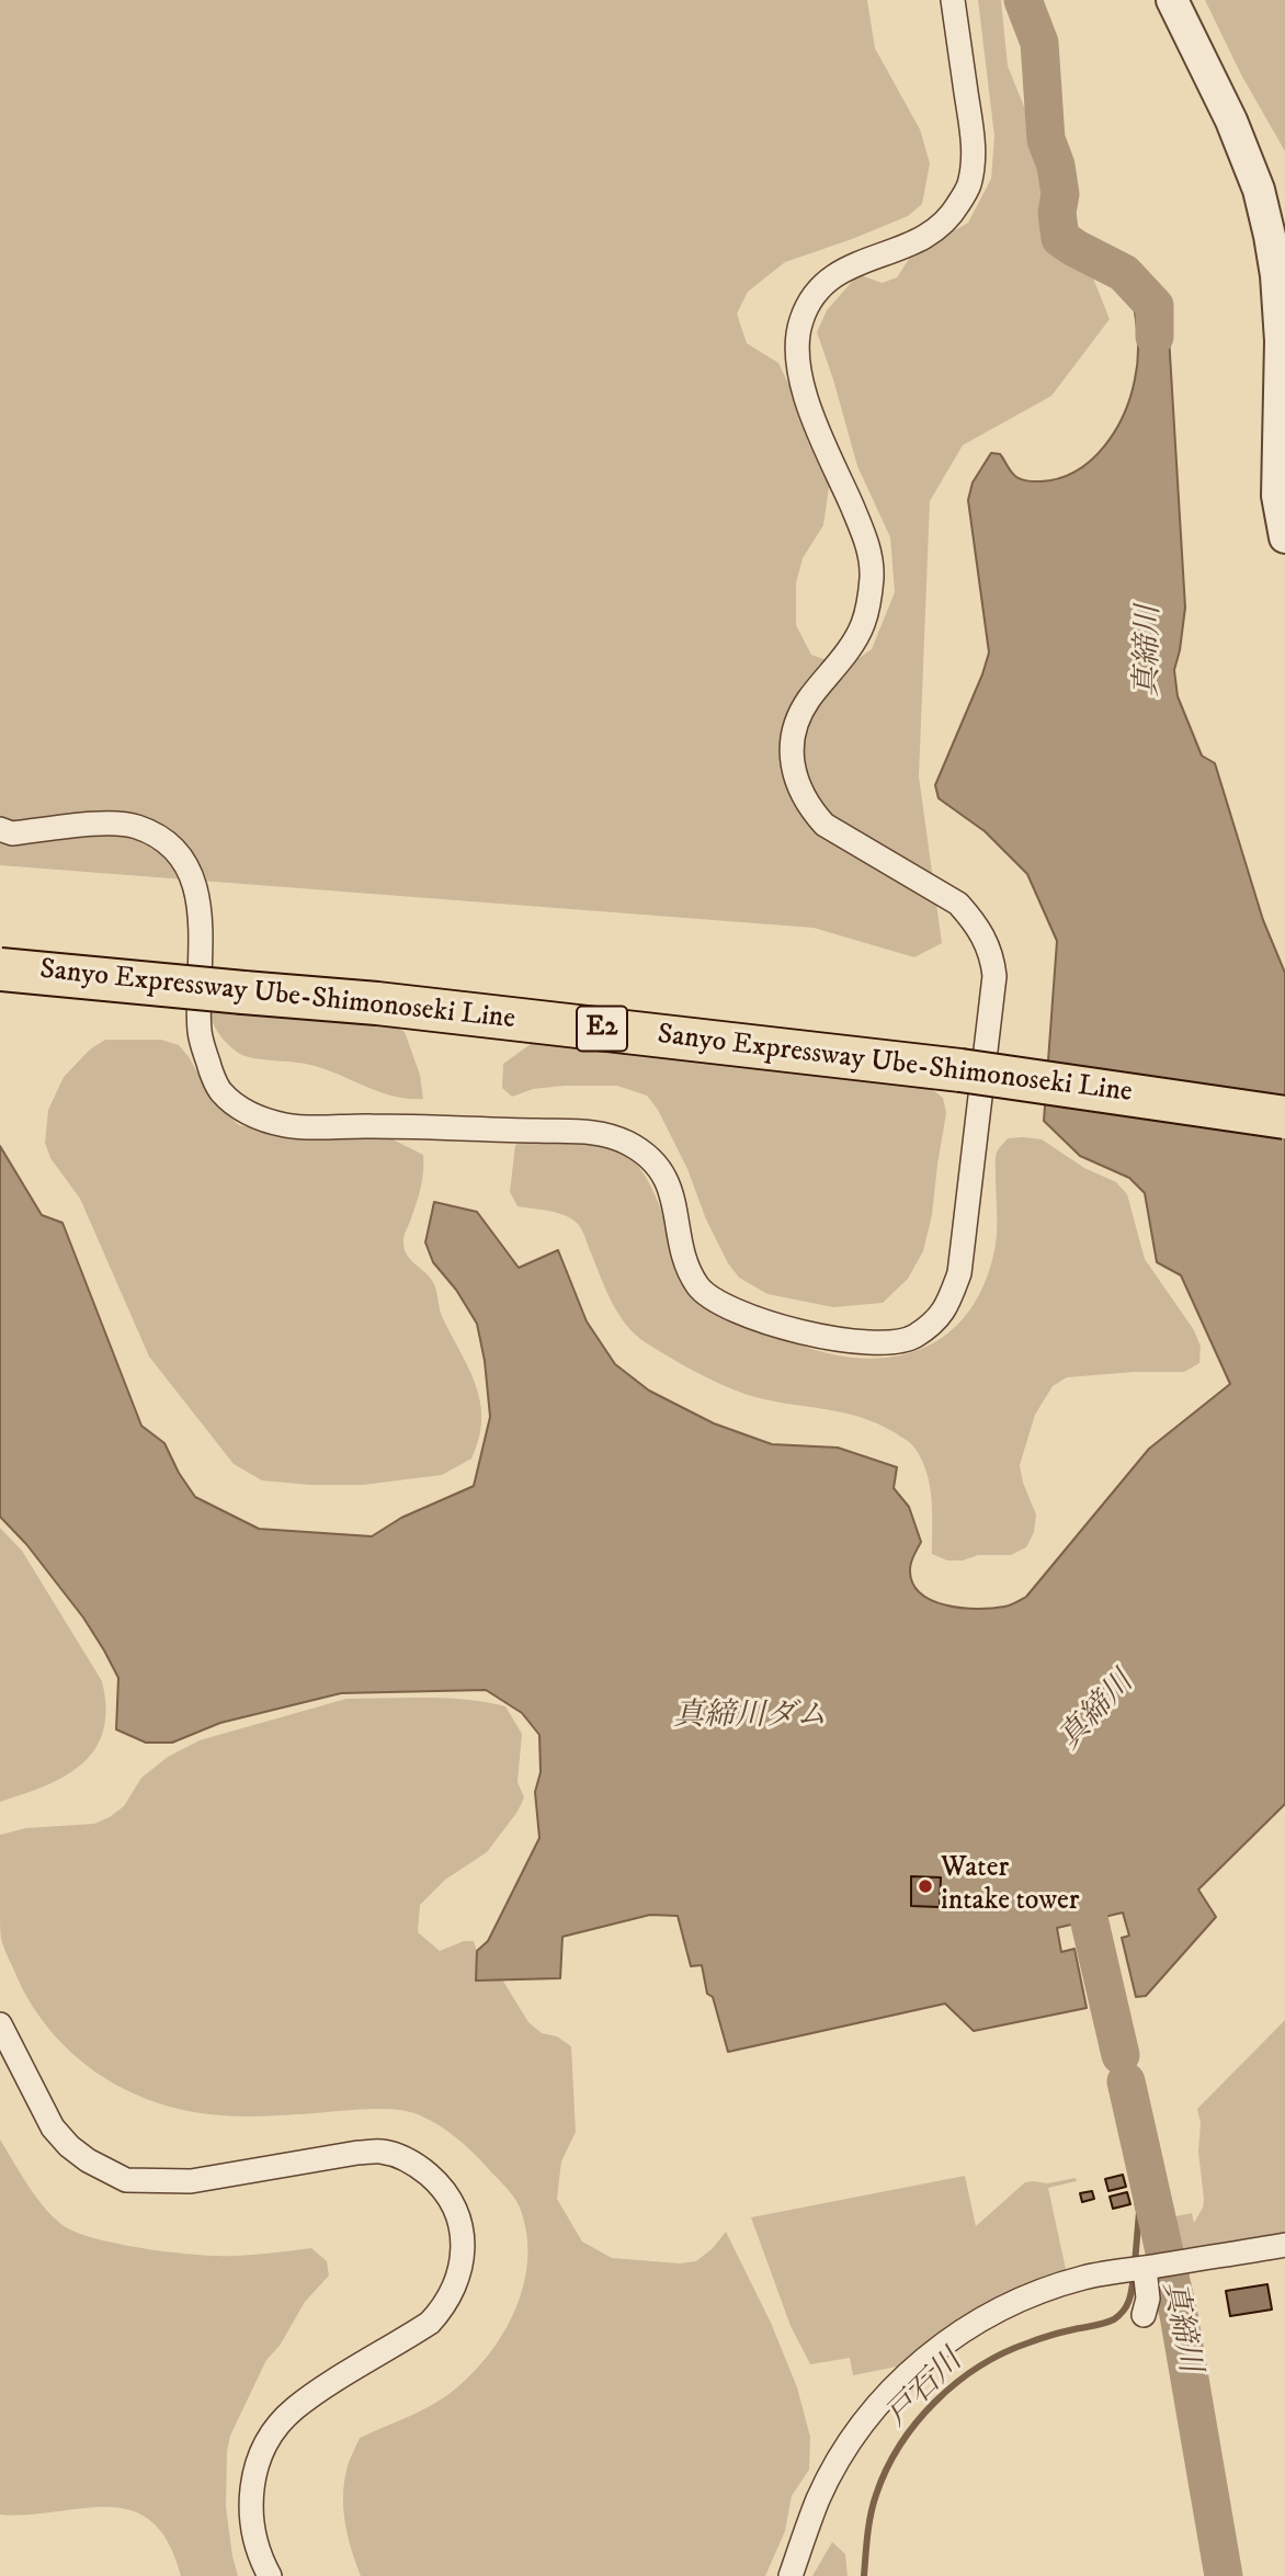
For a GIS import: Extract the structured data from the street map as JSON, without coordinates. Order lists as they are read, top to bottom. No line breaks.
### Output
{"streets":{"highway":["Sanyo Expressway Ube-Shimonoseki Line","E2"]},"water":["真締川","真締川ダム","戸石川"],"places":["Water intake tower"]}
